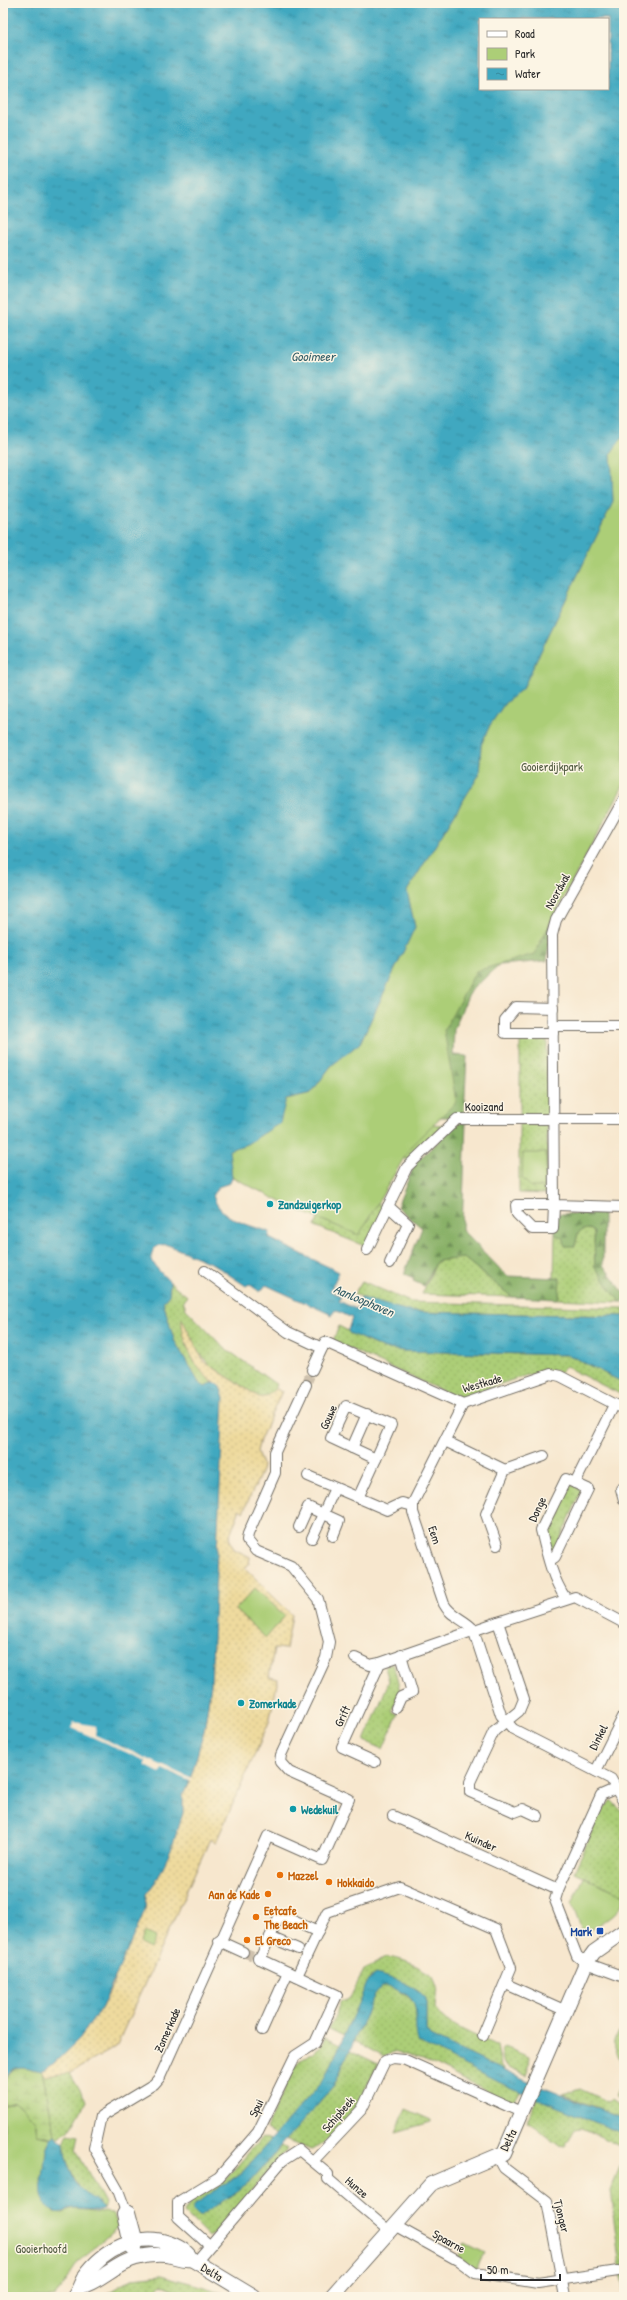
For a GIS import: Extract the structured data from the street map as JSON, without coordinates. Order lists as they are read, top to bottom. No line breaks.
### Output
{"streets":{"street":["Noordwal","Kooizand","Westkade","Gouwe","Donge","Eem","Grift","Dinkel","Kuinder","Zomerkade","Spui","Schipbeek","Delta","Hunze","Tjonger","Spaarne"]},"crossings":[["Noordwal","Kooizand"],["Zomerkade","Delta"],["Schipbeek","Delta"],["Schipbeek","Hunze"],["Delta","Hunze"],["Delta","Tjonger"],["Delta","Spaarne"],["Hunze","Spaarne"],["Tjonger","Spaarne"]],"water":["Gooimeer","Aanloophaven"],"parks":["Gooierdijkpark","Gooierhoofd"],"places":{"other":["Zandzuigerkop","Zomerkade","Wedekuil","Mazzel","Hokkaido","Aan de Kade","Eetcafe The Beach","El Greco"],"transit":["Mark"]},"legend":["Road","Park","Water"],"scale_bar":"50 m"}
